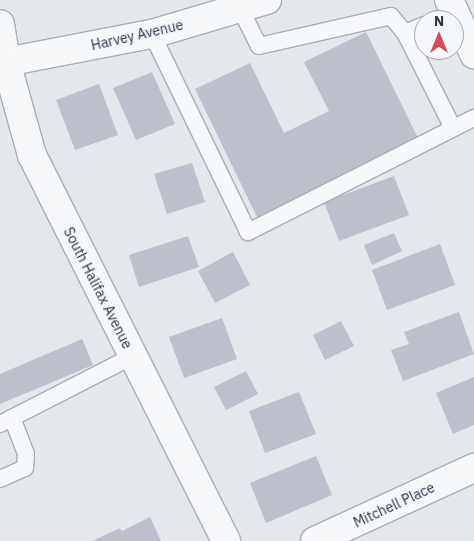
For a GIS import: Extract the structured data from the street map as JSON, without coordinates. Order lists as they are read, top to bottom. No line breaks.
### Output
{"streets":{"street":["Harvey Avenue","South Halifax Avenue","Mitchell Place"]},"crossings":[["Harvey Avenue","South Halifax Avenue"]],"north":"top"}
